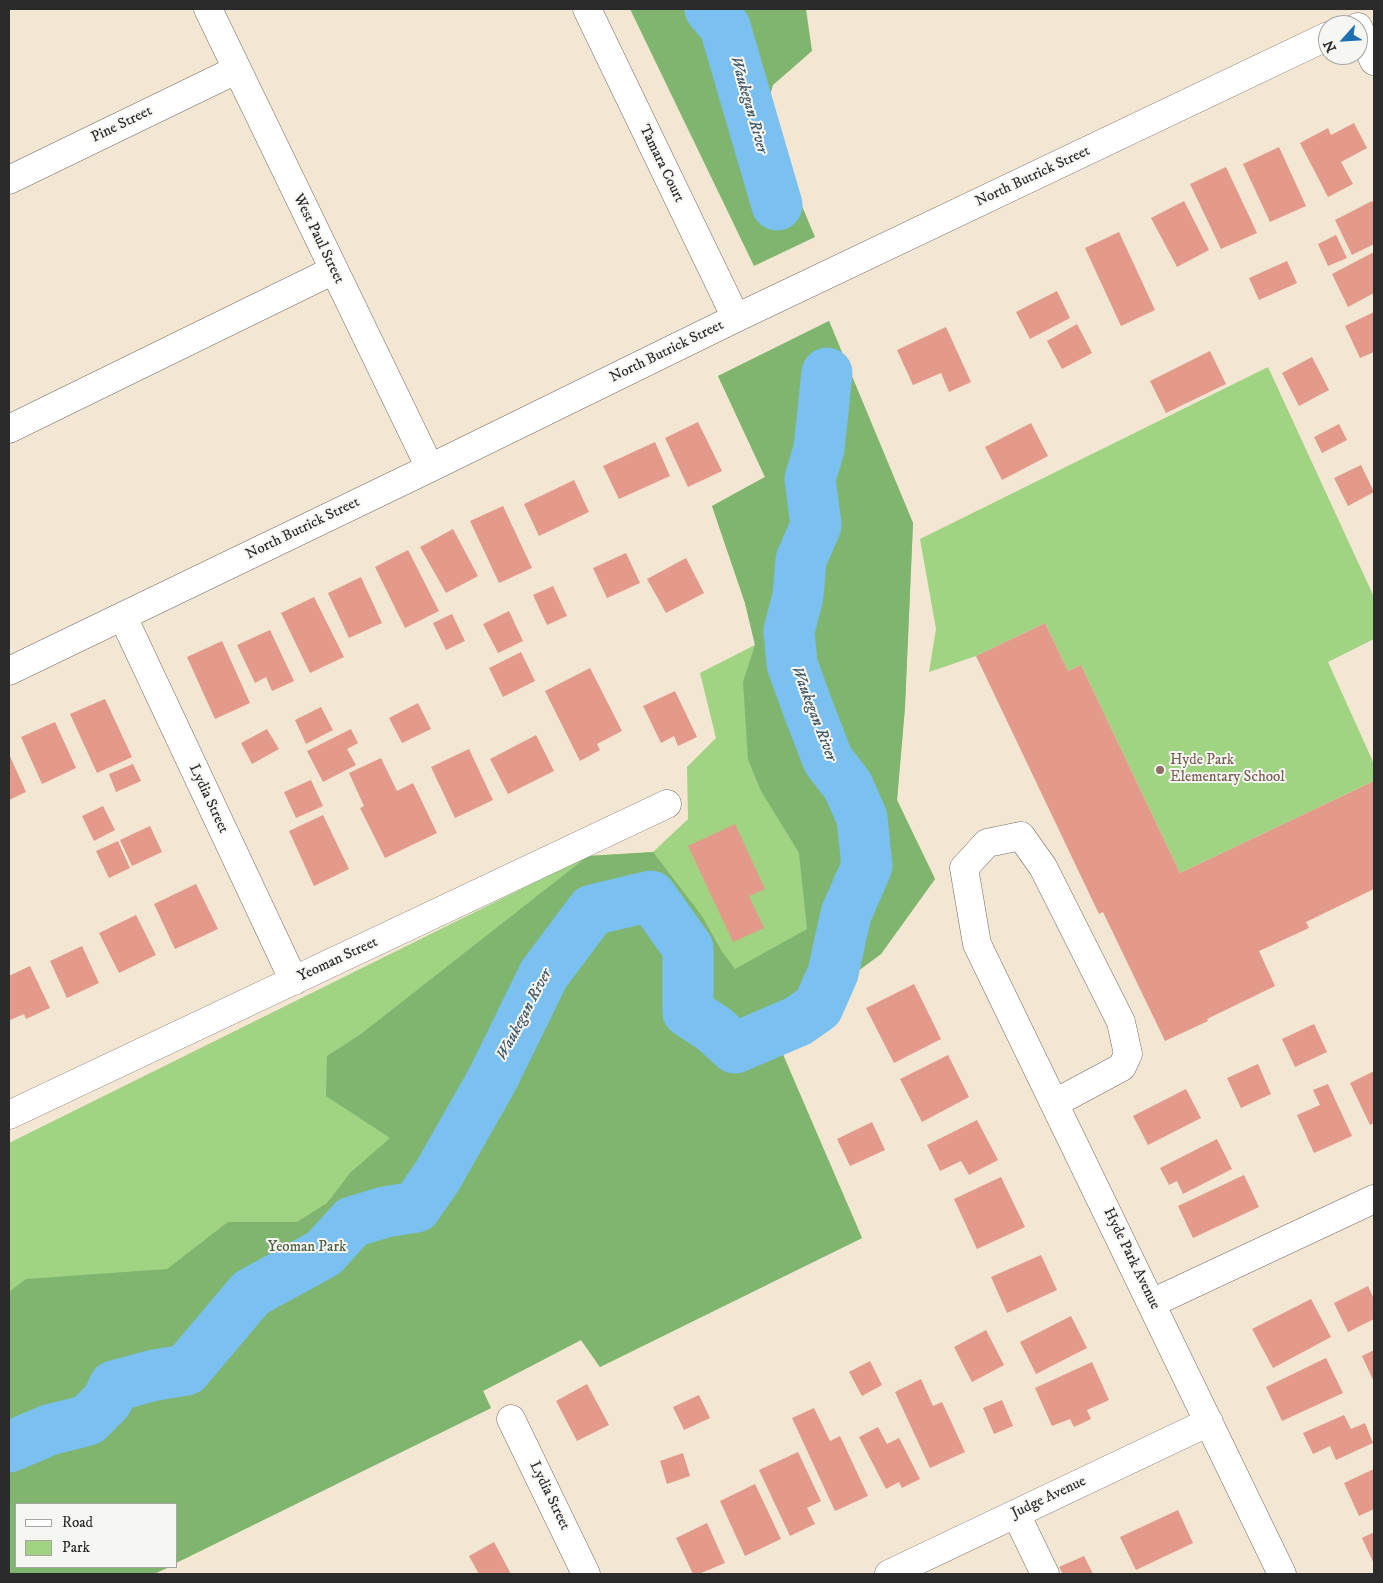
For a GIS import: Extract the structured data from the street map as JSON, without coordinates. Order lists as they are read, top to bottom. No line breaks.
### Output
{"streets":{"street":["Pine Street","Tamara Court","North Butrick Street","West Paul Street","Lydia Street","Yeoman Street","Hyde Park Avenue","Judge Avenue"]},"crossings":[["Pine Street","West Paul Street"],["Tamara Court","North Butrick Street"],["North Butrick Street","West Paul Street"],["North Butrick Street","Lydia Street"],["Lydia Street","Yeoman Street"],["Hyde Park Avenue","Judge Avenue"]],"water":["Waukegan River"],"parks":["Yeoman Park"],"places":["Hyde Park Elementary School"],"legend":["Road","Park"],"north":"bottom left"}
